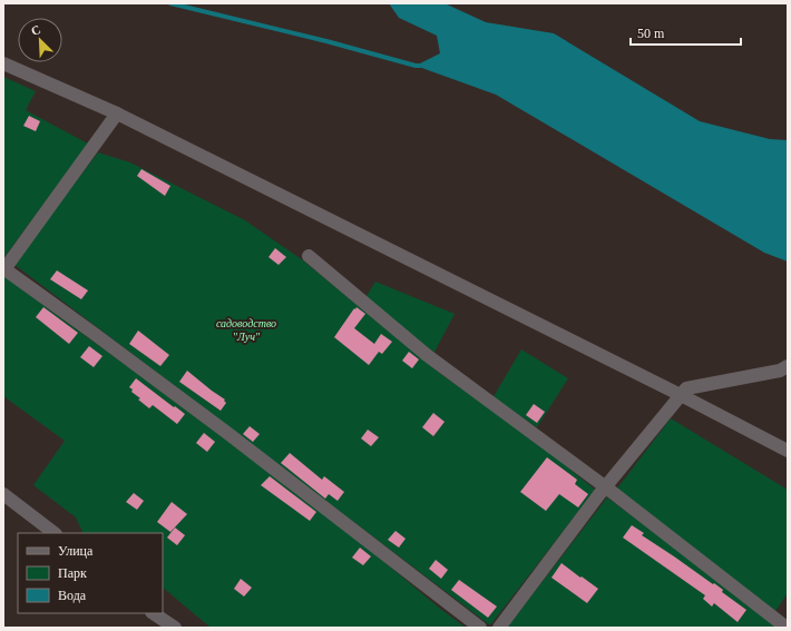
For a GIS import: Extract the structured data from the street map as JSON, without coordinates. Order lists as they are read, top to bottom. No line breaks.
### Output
{"parks":["садоводство \"Луч\""],"legend":["Улица","Парк","Вода"],"scale_bar":"50 m","north":"top left"}
